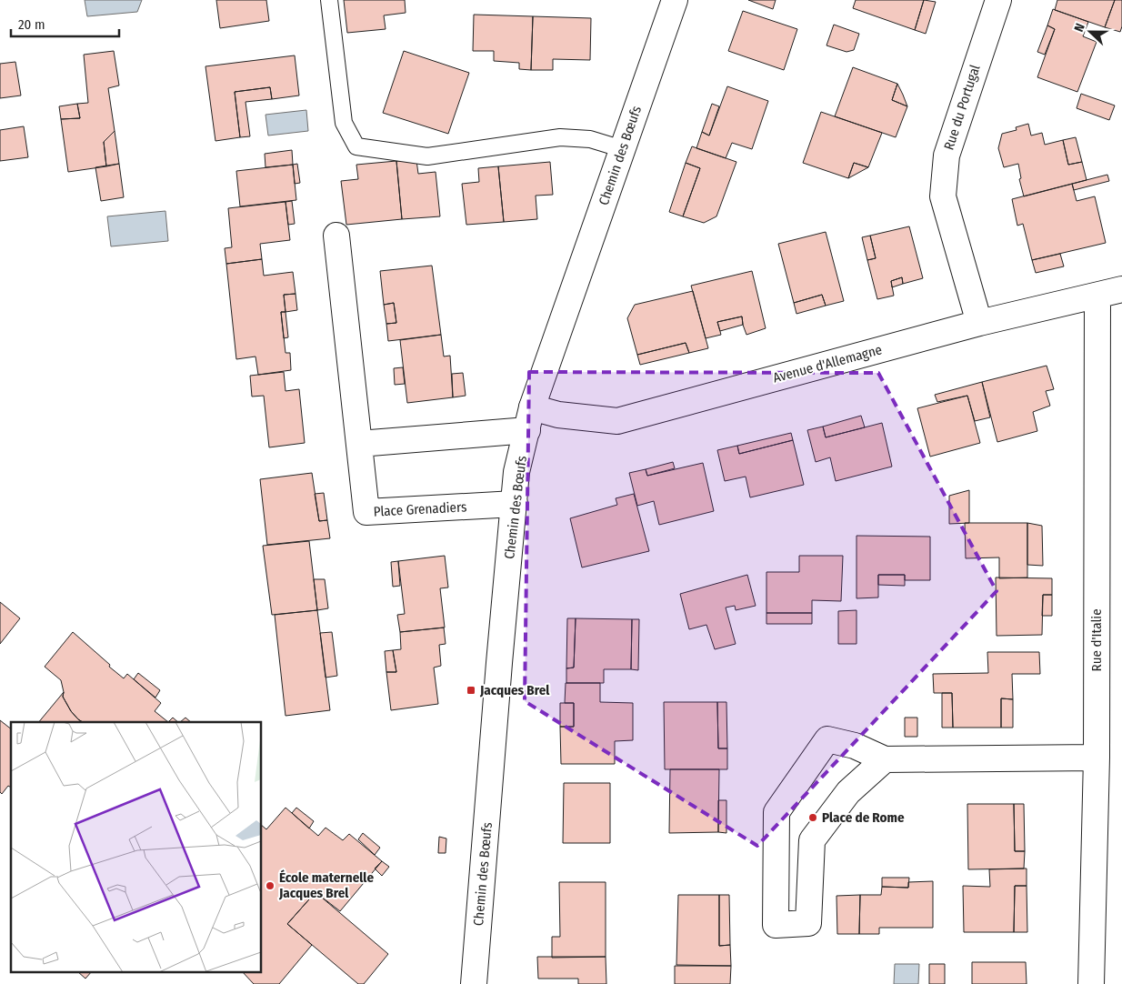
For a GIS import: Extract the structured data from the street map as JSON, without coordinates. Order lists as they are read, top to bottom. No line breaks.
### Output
{"streets":{"street":["Rue du Portugal","Chemin des Bœufs","Avenue d'Allemagne","Place Grenadiers","Rue d'Italie"]},"crossings":[["Rue du Portugal","Avenue d'Allemagne"],["Chemin des Bœufs","Avenue d'Allemagne"],["Chemin des Bœufs","Place Grenadiers"],["Avenue d'Allemagne","Rue d'Italie"]],"places":{"transit":["Jacques Brel"],"other":["Place de Rome","École maternelle Jacques Brel"]},"scale_bar":"20 m","north":"left"}
